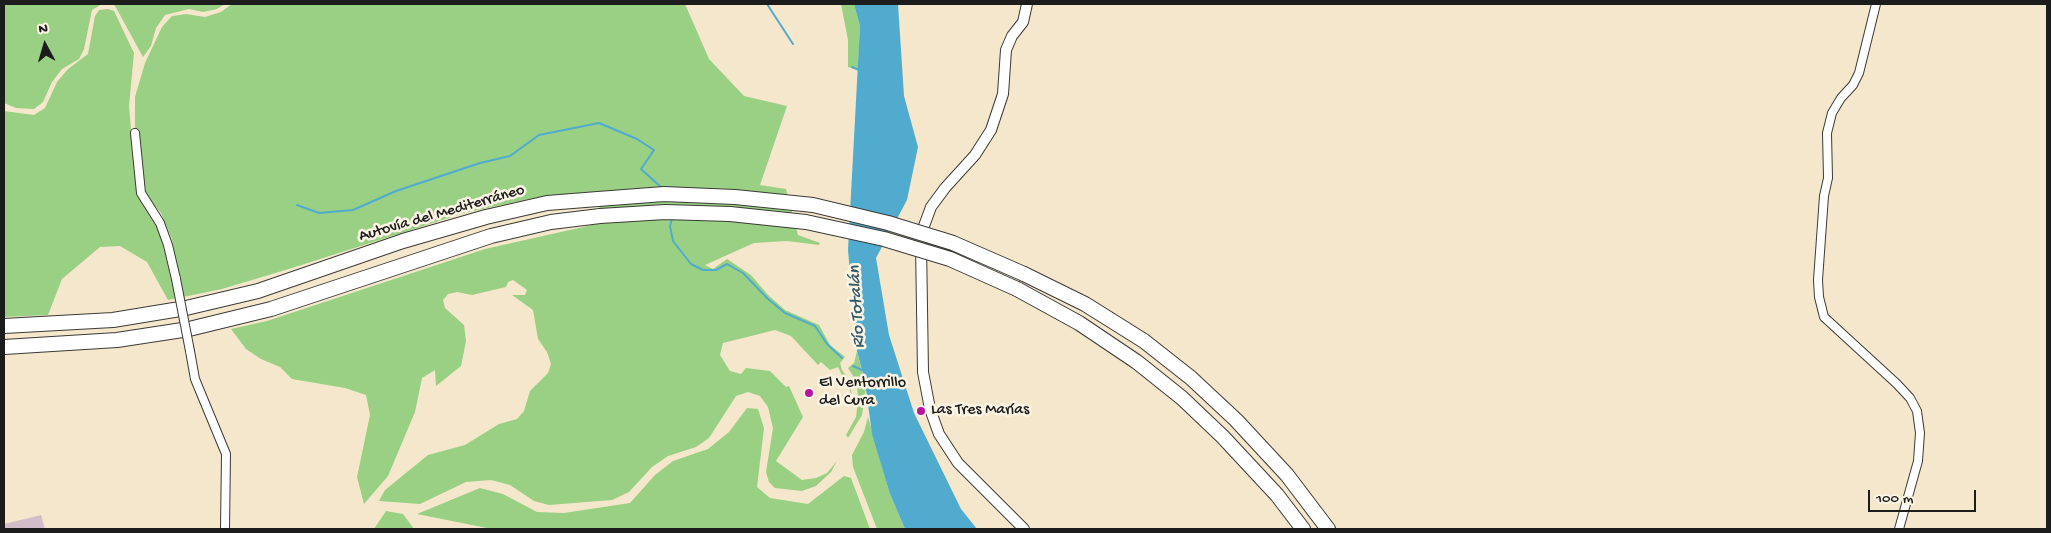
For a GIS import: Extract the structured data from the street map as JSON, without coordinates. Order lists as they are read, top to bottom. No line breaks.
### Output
{"streets":{"highway":["Autovía del Mediterráneo"]},"water":["Río Totalán"],"places":["El Ventorrillo del Cura","Las Tres Marías"],"scale_bar":"100 m","north":"top"}
